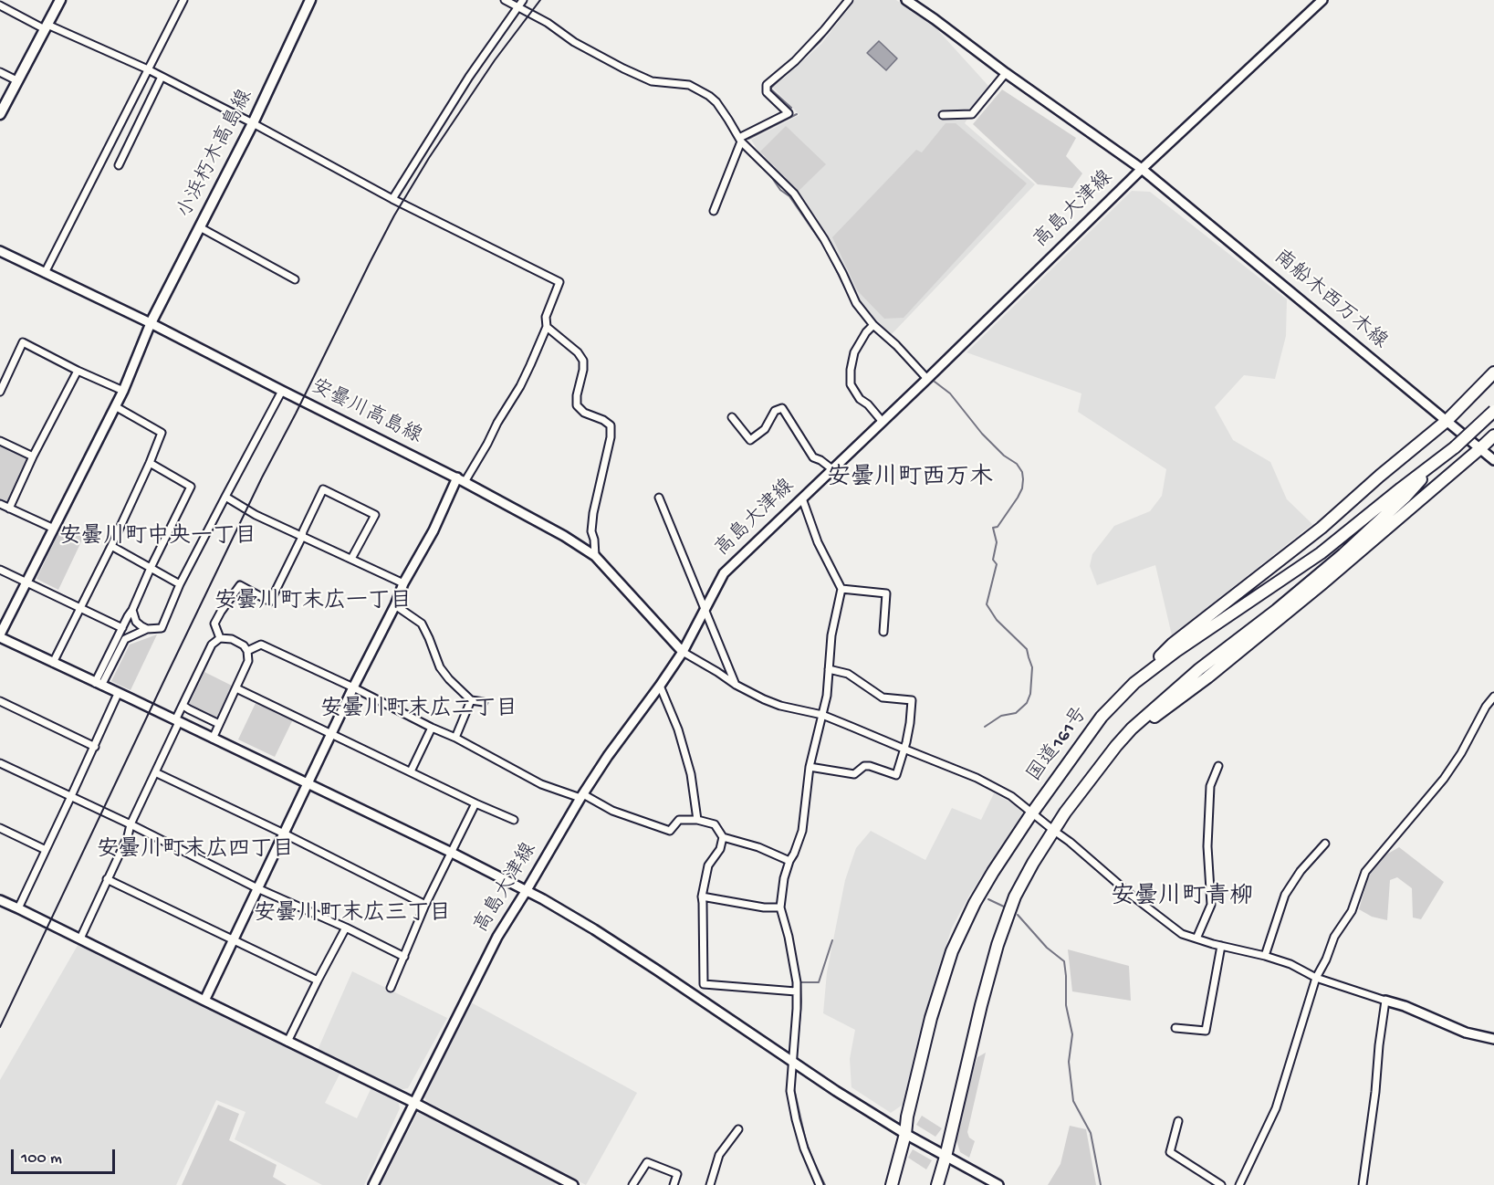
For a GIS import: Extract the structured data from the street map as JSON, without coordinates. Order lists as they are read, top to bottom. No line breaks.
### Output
{"streets":{"highway":["国道161号"],"main road":["小浜朽木高島線"],"street":["高島大津線","南船木西万木線","安曇川高島線"]},"crossings":[["小浜朽木高島線","安曇川高島線"],["高島大津線","南船木西万木線"],["高島大津線","安曇川高島線"]],"districts":["安曇川町西万木","安曇川町中央一丁目","安曇川町末広一丁目","安曇川町末広二丁目","安曇川町末広四丁目","安曇川町青柳","安曇川町末広三丁目"],"scale_bar":"100 m"}
